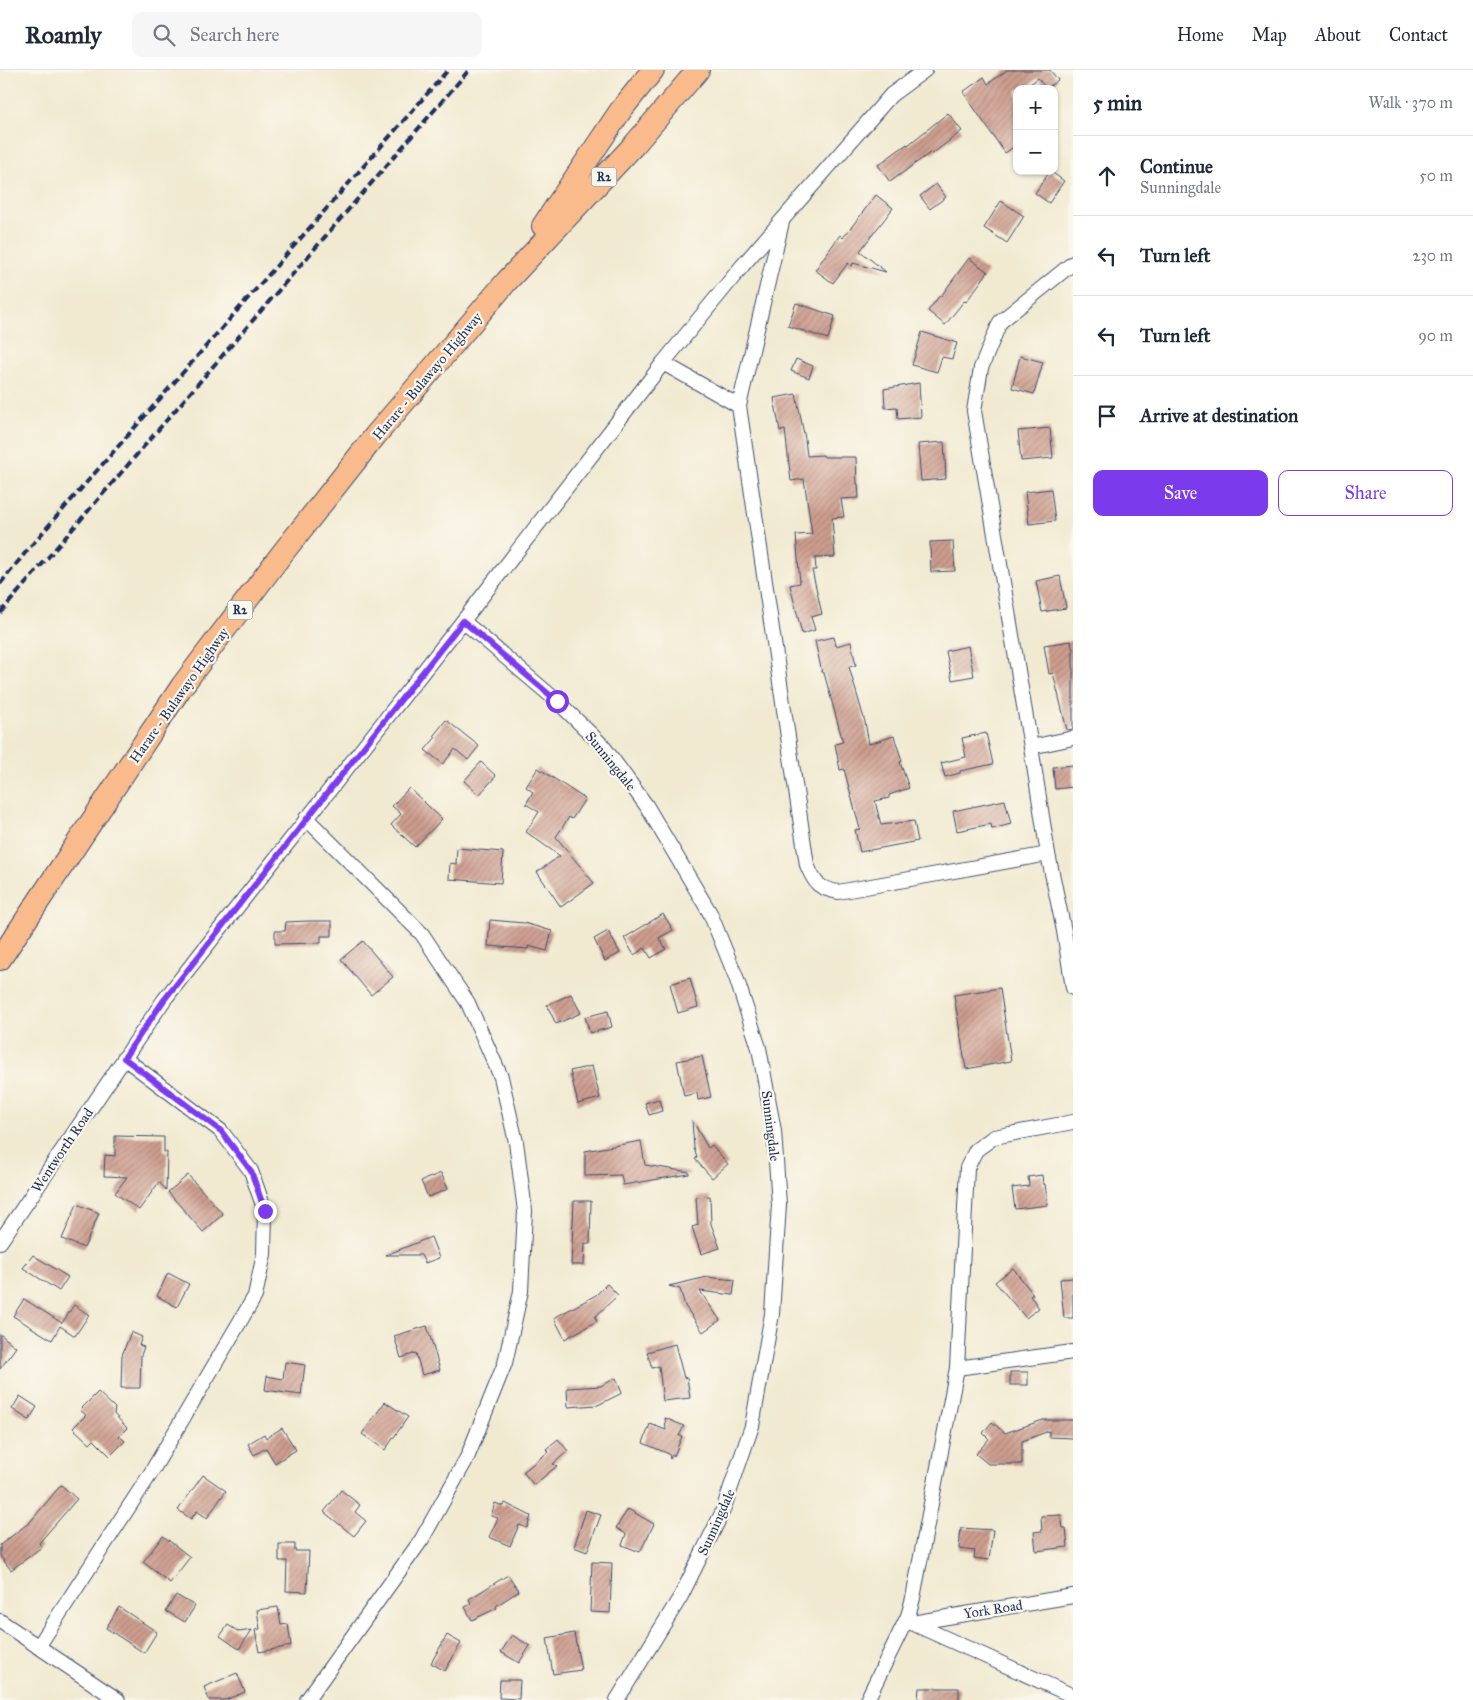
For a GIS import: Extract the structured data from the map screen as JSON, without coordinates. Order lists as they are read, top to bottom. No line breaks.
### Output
{"streets":{"highway":["R2","Harare - Bulawayo Highway"],"street":["Sunningdale","Wentworth Road","York Road"]},"crossings":[["Sunningdale","Wentworth Road"]],"page":{"header":"Roamly","search":"Search here","nav":["Home","Map","About","Contact"],"heading":["5 min","Walk · 370 m"],"map_buttons":["+","−"],"list":[["Continue","Sunningdale","50 m"],["Turn left","230 m"],["Turn left","90 m"],"Arrive at destination"],"buttons":["Save","Share"]}}
